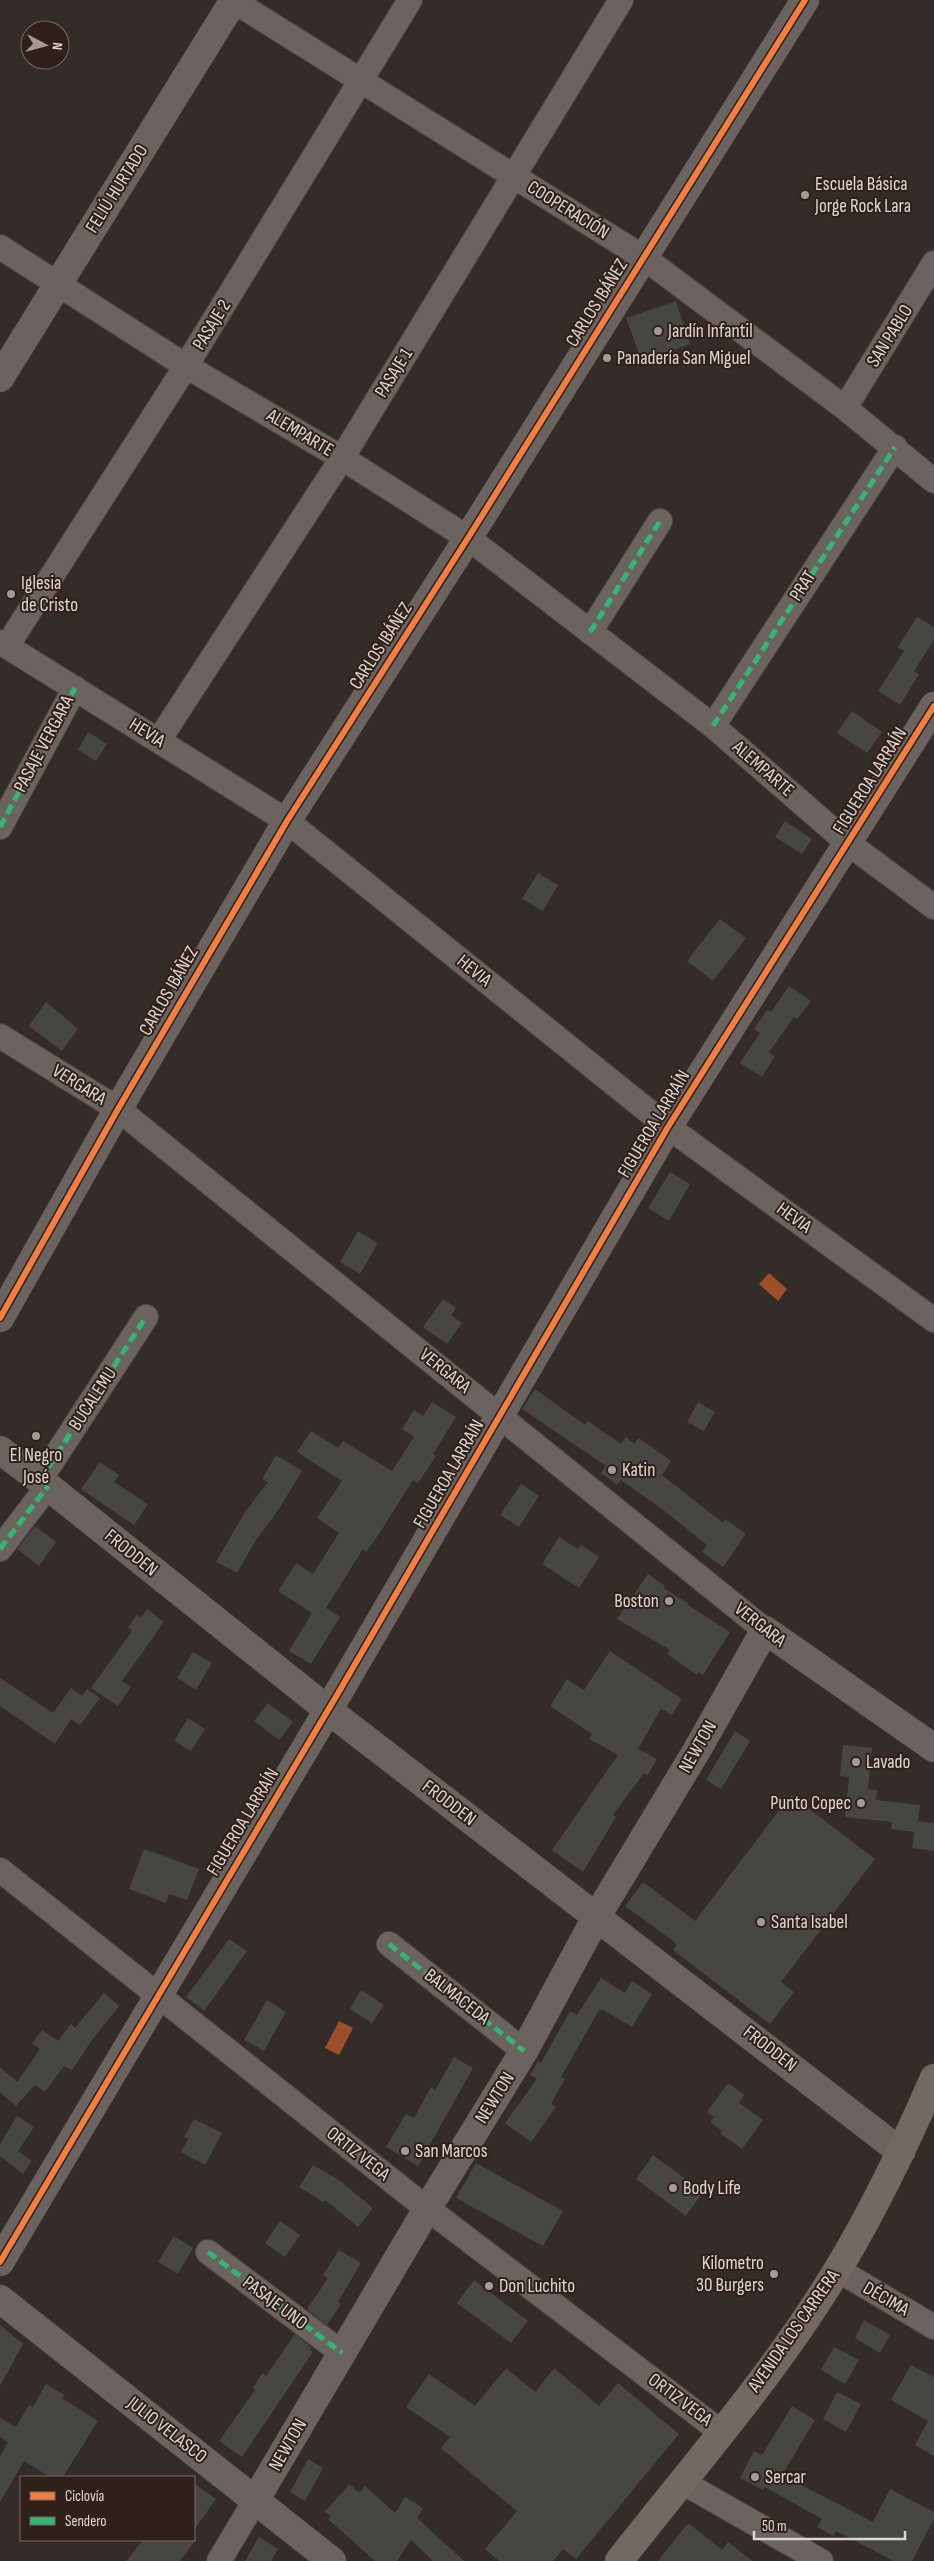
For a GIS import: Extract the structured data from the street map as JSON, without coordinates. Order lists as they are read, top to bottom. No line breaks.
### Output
{"streets":{"main road":["AVENIDA LOS CARRERA"],"street":["FELIÚ HURTADO","COOPERACIÓN","CARLOS IBÁÑEZ","PASAJE 2","SAN PABLO","PASAJE 1","ALEMPARTE","PRAT","HEVIA","PASAJE VERGARA","FIGUEROA LARRAÍN","VERGARA","BUCALEMU","FRODDEN","NEWTON","BALMACEDA","ORTIZ VEGA","DÉCIMA","PASAJE UNO","JULIO VELASCO"]},"crossings":[["FELIÚ HURTADO","COOPERACIÓN"],["FELIÚ HURTADO","ALEMPARTE"],["COOPERACIÓN","CARLOS IBÁÑEZ"],["COOPERACIÓN","PASAJE 2"],["COOPERACIÓN","SAN PABLO"],["COOPERACIÓN","PASAJE 1"],["COOPERACIÓN","PRAT"],["CARLOS IBÁÑEZ","ALEMPARTE"],["CARLOS IBÁÑEZ","HEVIA"],["CARLOS IBÁÑEZ","VERGARA"],["PASAJE 2","ALEMPARTE"],["PASAJE 2","HEVIA"],["PASAJE 1","ALEMPARTE"],["PASAJE 1","HEVIA"],["ALEMPARTE","PRAT"],["ALEMPARTE","FIGUEROA LARRAÍN"],["HEVIA","PASAJE VERGARA"],["HEVIA","FIGUEROA LARRAÍN"],["FIGUEROA LARRAÍN","VERGARA"],["FIGUEROA LARRAÍN","FRODDEN"],["FIGUEROA LARRAÍN","ORTIZ VEGA"],["VERGARA","NEWTON"],["BUCALEMU","FRODDEN"],["FRODDEN","NEWTON"],["FRODDEN","AVENIDA LOS CARRERA"],["NEWTON","BALMACEDA"],["NEWTON","ORTIZ VEGA"],["NEWTON","PASAJE UNO"],["NEWTON","JULIO VELASCO"],["ORTIZ VEGA","AVENIDA LOS CARRERA"],["DÉCIMA","AVENIDA LOS CARRERA"]],"places":["Escuela Básica Jorge Rock Lara","Jardín Infantil","Panadería San Miguel","Iglesia de Cristo","El Negro José","Katin","Boston","Lavado","Punto Copec","Santa Isabel","San Marcos","Body Life","Kilometro 30 Burgers","Don Luchito","Sercar"],"legend":["Ciclovía","Sendero"],"scale_bar":"50 m","north":"right"}
